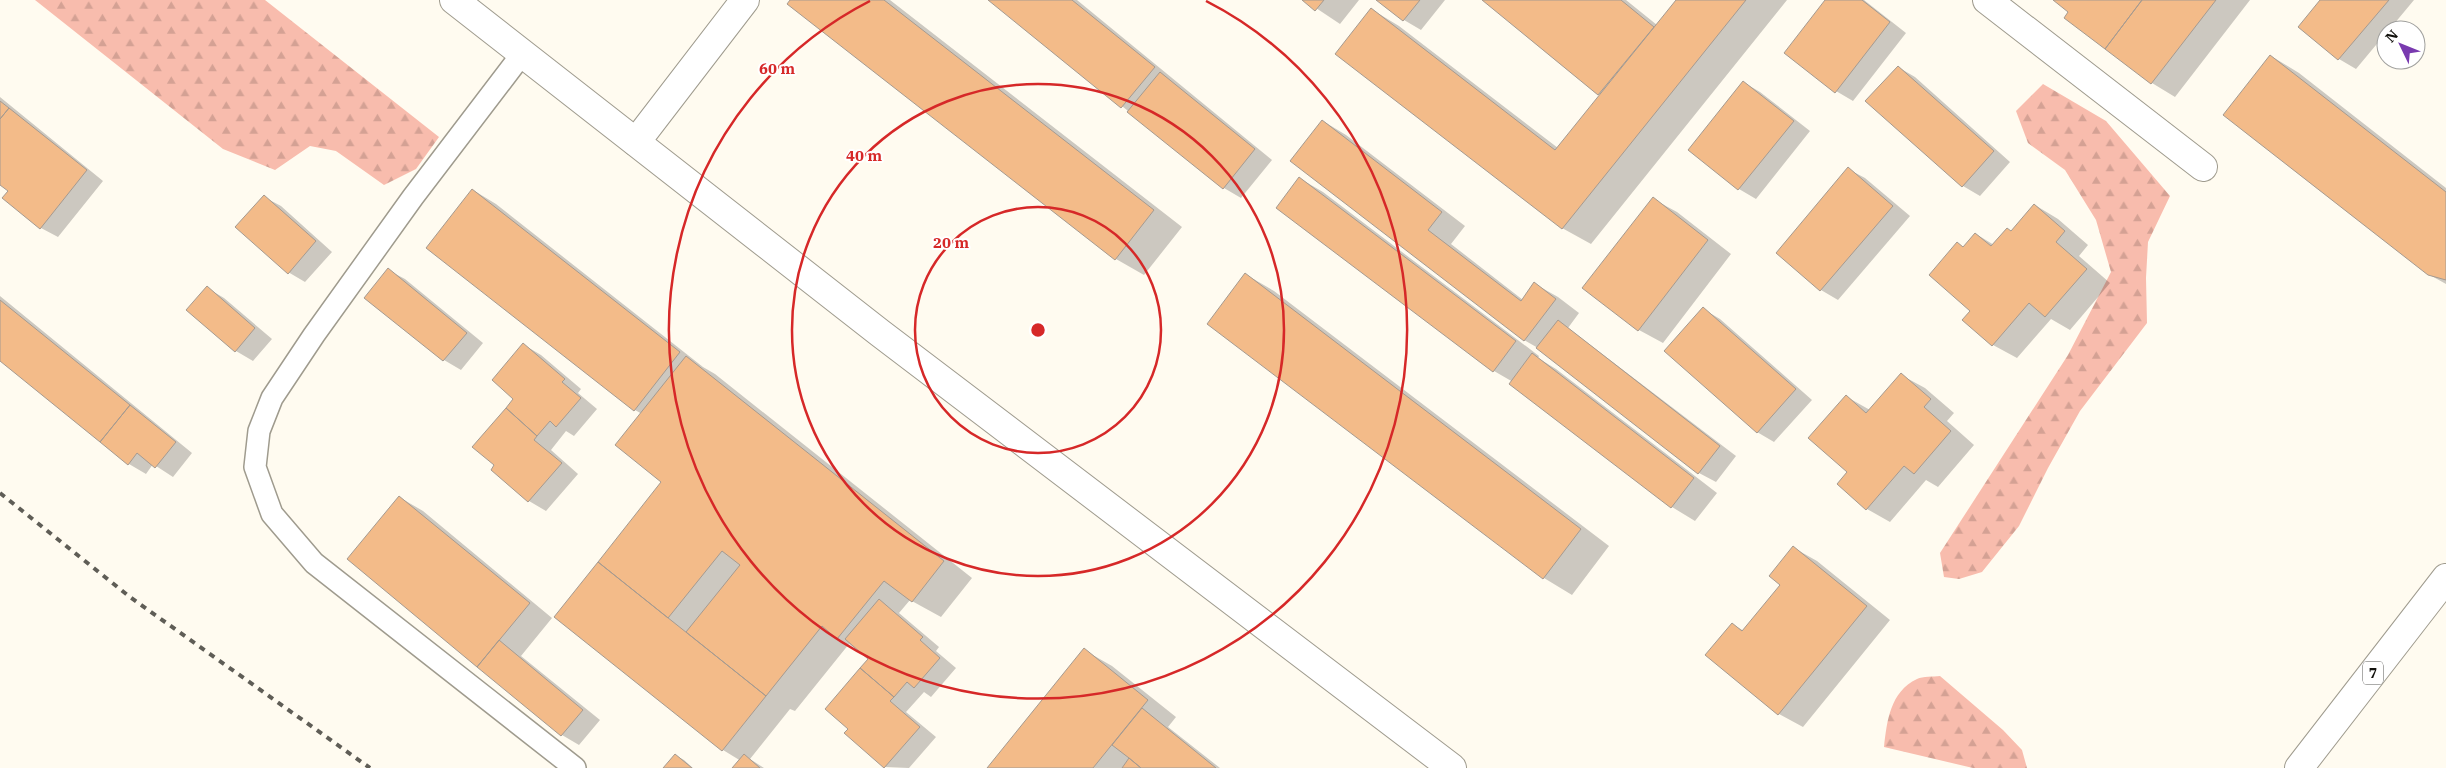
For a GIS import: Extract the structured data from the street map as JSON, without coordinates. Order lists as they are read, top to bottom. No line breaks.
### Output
{"streets":{"main road":["7"]},"north":"top left","rings":["60 m","40 m","20 m"]}
